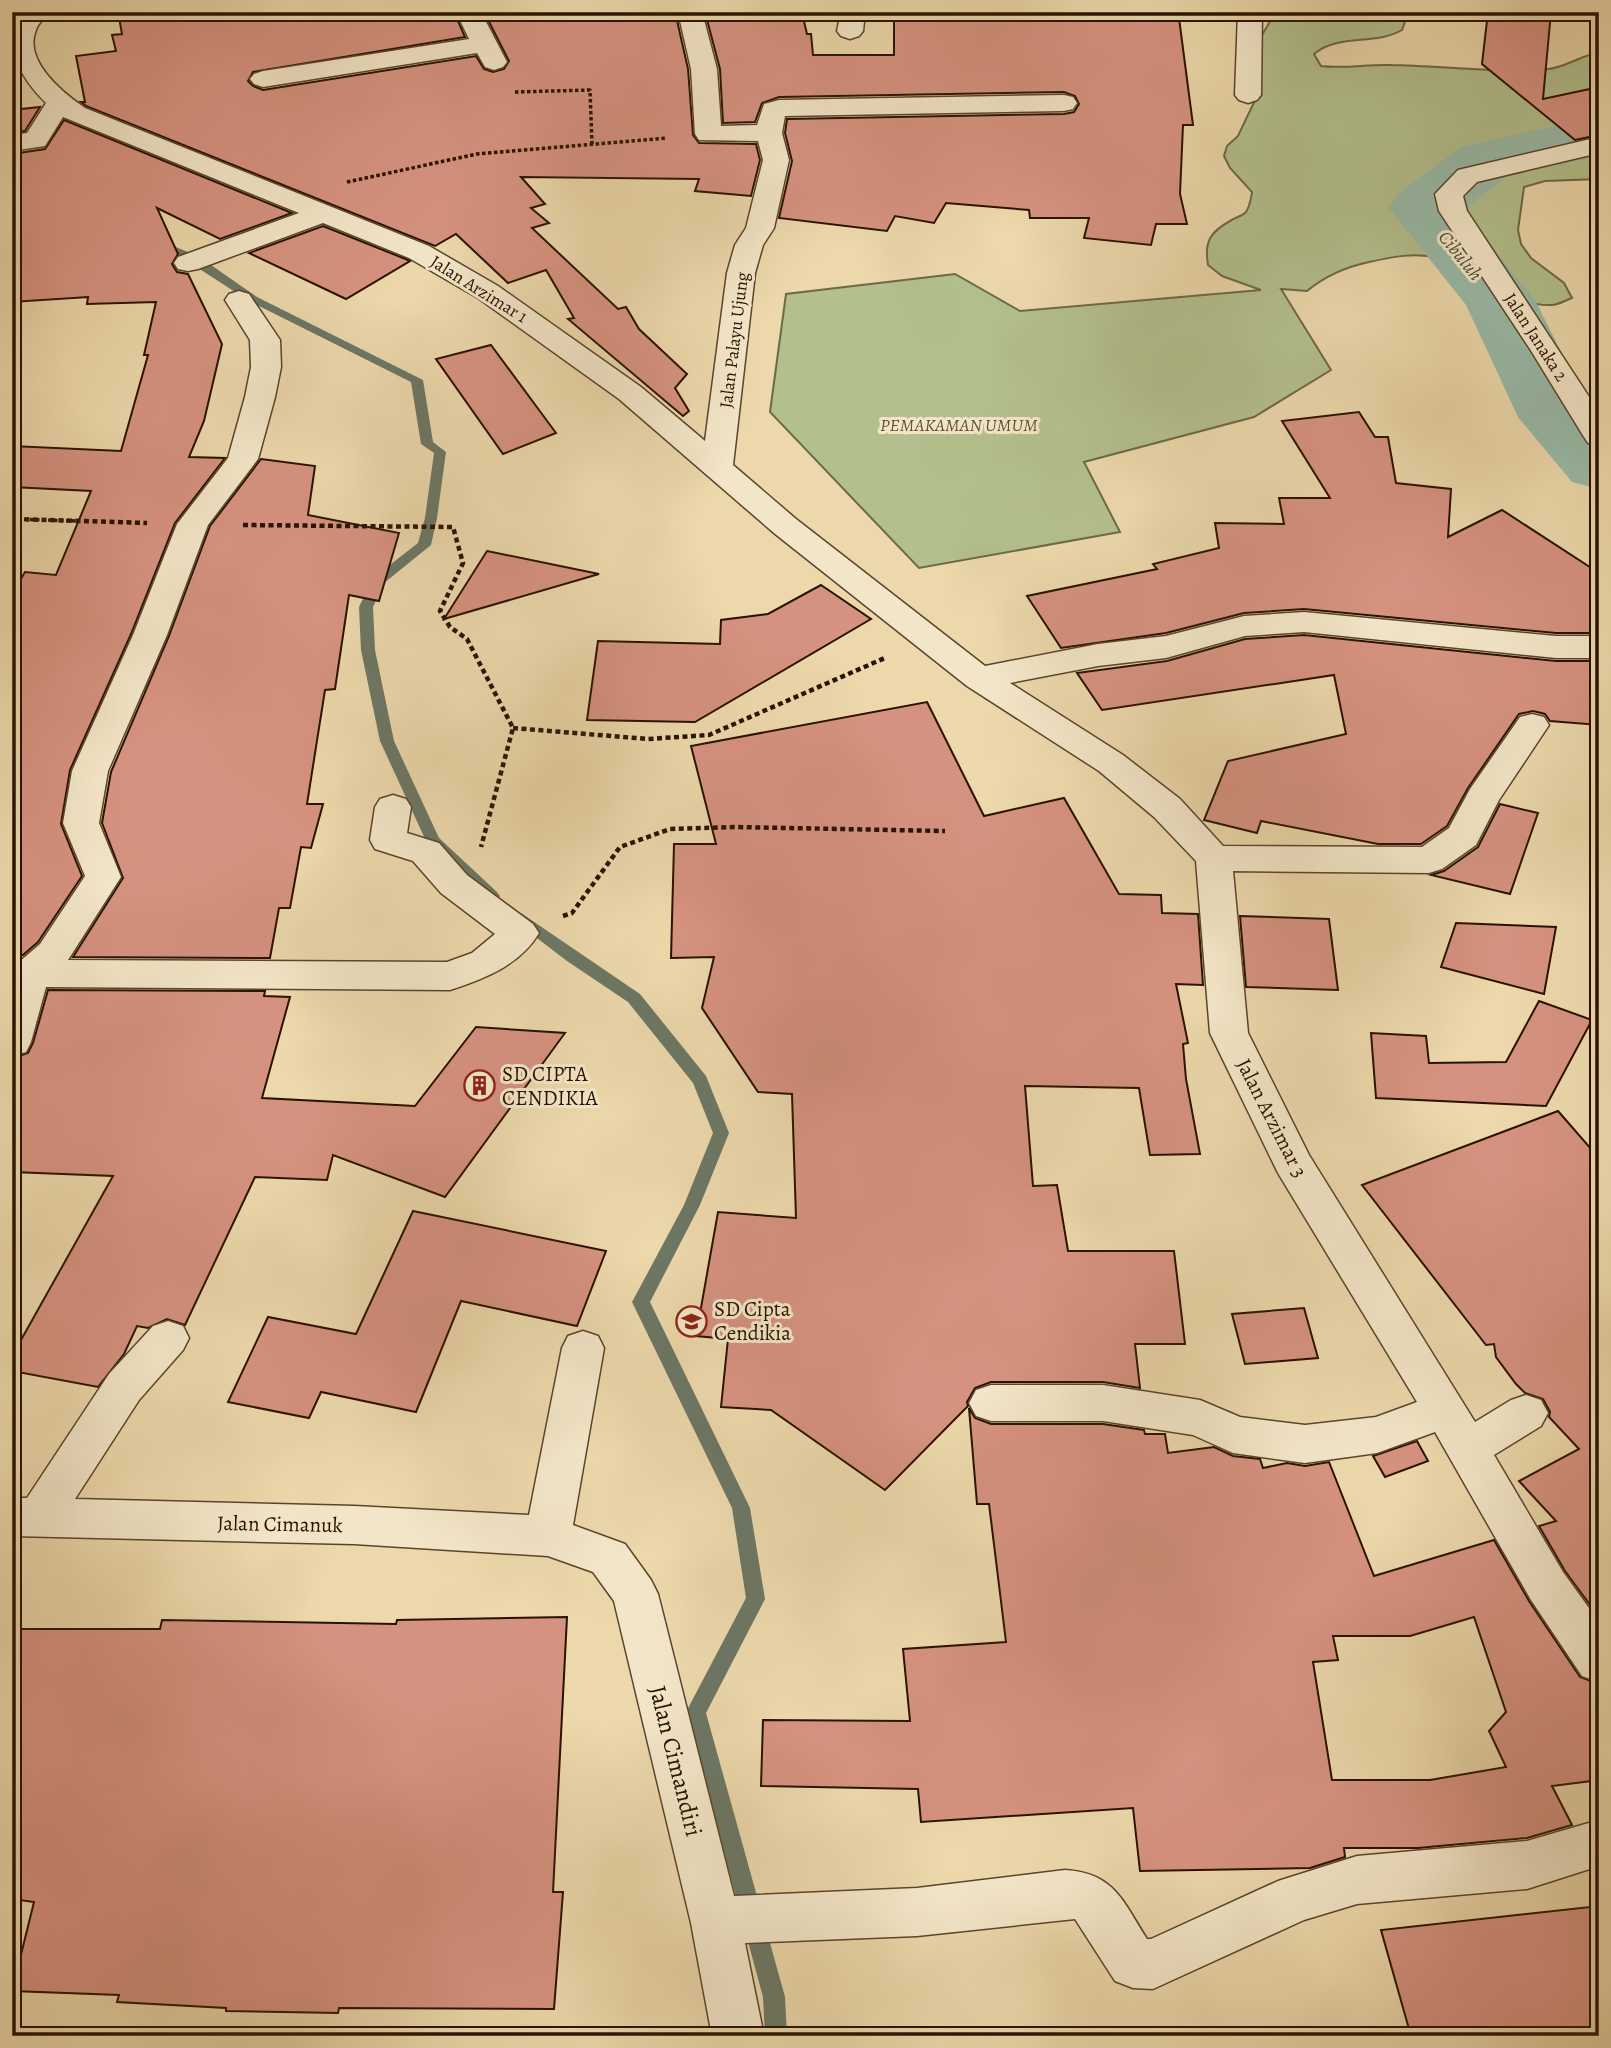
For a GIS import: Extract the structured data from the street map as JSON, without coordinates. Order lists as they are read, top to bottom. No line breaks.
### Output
{"streets":{"street":["Jalan Arzimar 1","Jalan Janaka 2","Jalan Palayu Ujung","Jalan Arzimar 3","Jalan Cimanuk","Jalan Cimandiri"]},"crossings":[["Jalan Arzimar 1","Jalan Palayu Ujung"],["Jalan Cimanuk","Jalan Cimandiri"]],"water":["Cibuluh"],"parks":["PEMAKAMAN UMUM"],"places":{"building":["SD CIPTA CENDIKIA"],"school or university":["SD Cipta Cendikia"]}}
